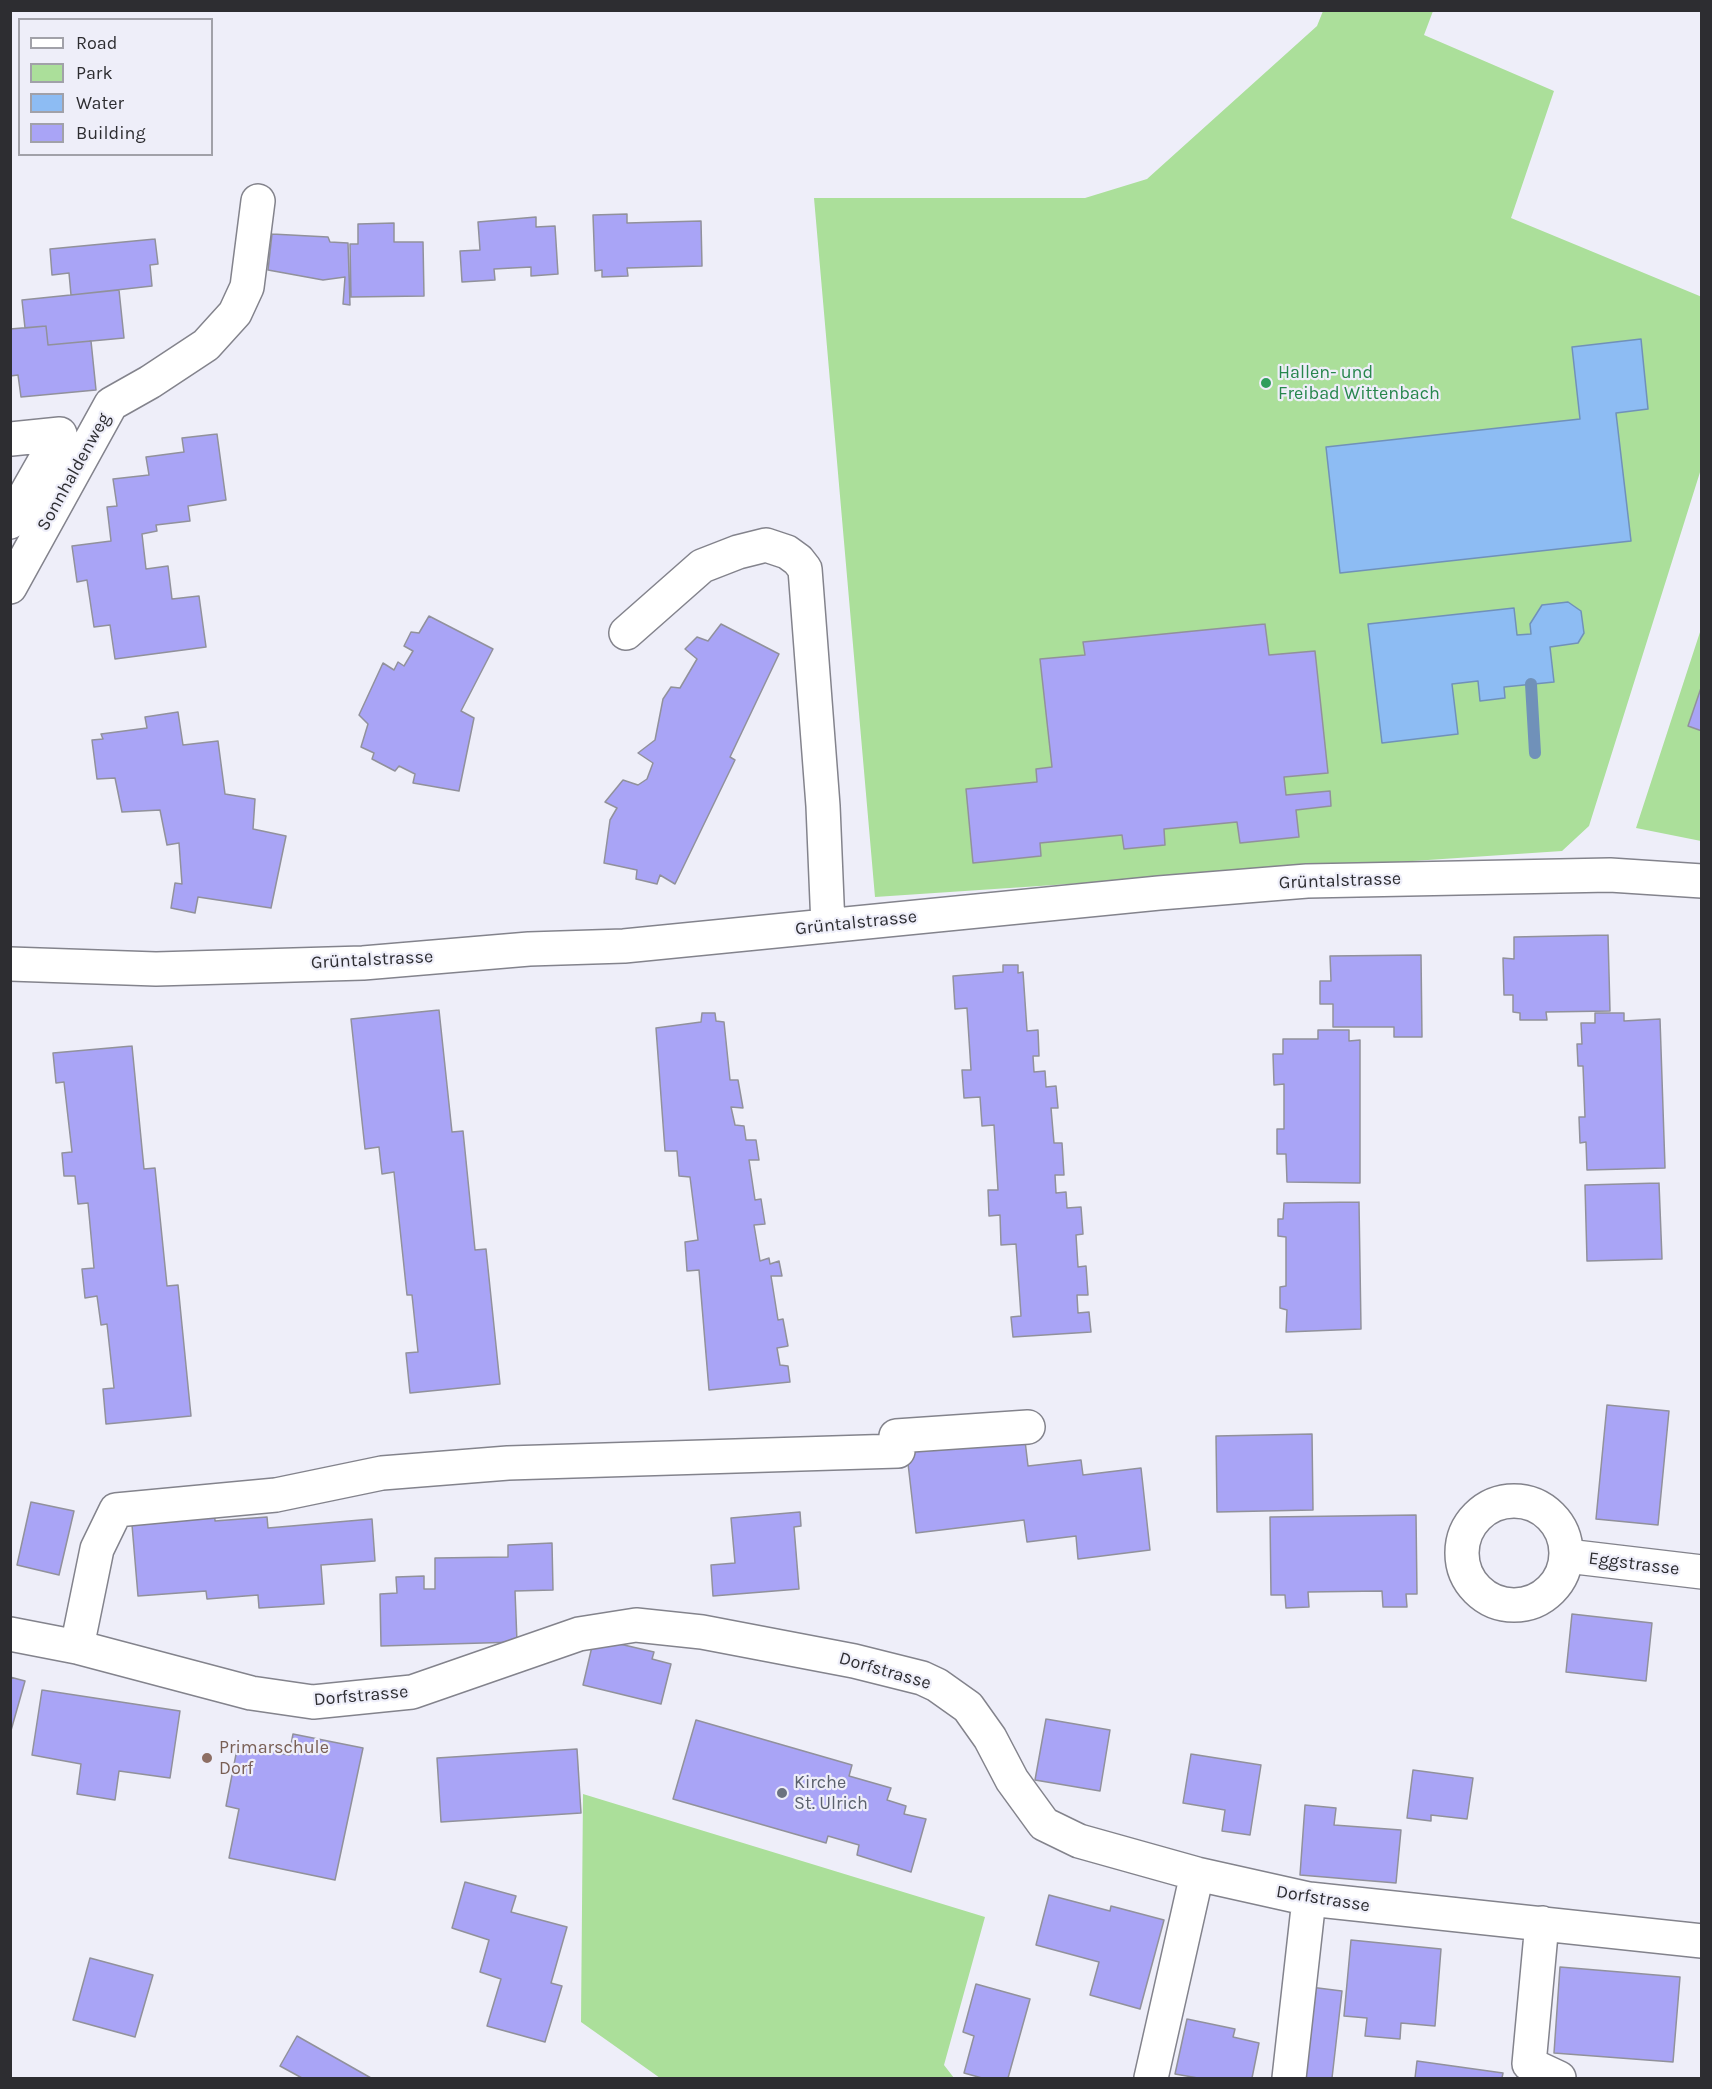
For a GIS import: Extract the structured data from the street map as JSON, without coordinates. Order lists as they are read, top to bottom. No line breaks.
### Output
{"streets":{"street":["Sonnhaldenweg","Grüntalstrasse","Eggstrasse","Dorfstrasse"]},"places":["Hallen- und Freibad Wittenbach","Primarschule Dorf","Kirche St. Ulrich"],"legend":["Road","Park","Water","Building"]}
